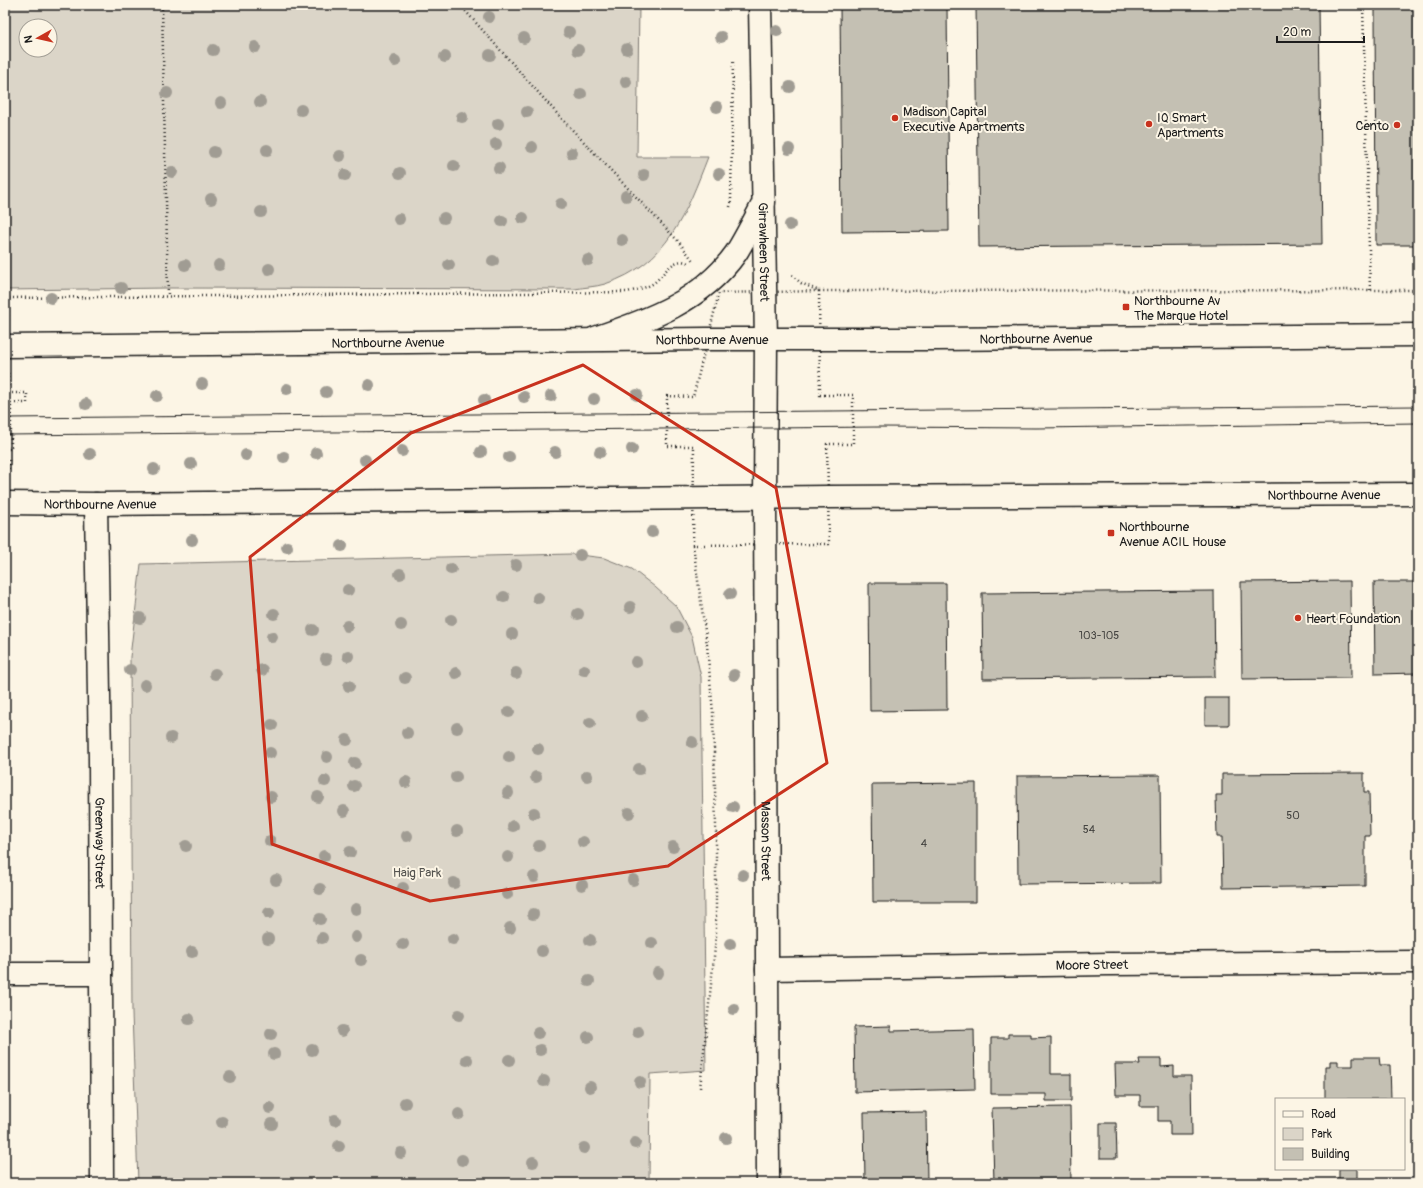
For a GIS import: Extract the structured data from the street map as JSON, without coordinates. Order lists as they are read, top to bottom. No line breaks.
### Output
{"streets":{"main road":["Girrawheen Street","Northbourne Avenue","Masson Street","Greenway Street","Moore Street"]},"crossings":[["Girrawheen Street","Northbourne Avenue"],["Girrawheen Street","Masson Street"],["Northbourne Avenue","Masson Street"],["Northbourne Avenue","Greenway Street"],["Masson Street","Moore Street"]],"parks":["Haig Park"],"places":{"other":["Madison Capital Executive Apartments","IQ Smart Apartments","Cento","Heart Foundation"],"transit":["Northbourne Av The Marque Hotel","Northbourne Avenue ACIL House"]},"house_numbers":["103-105","50","54","4"],"legend":["Road","Park","Building"],"scale_bar":"20 m","north":"left"}
